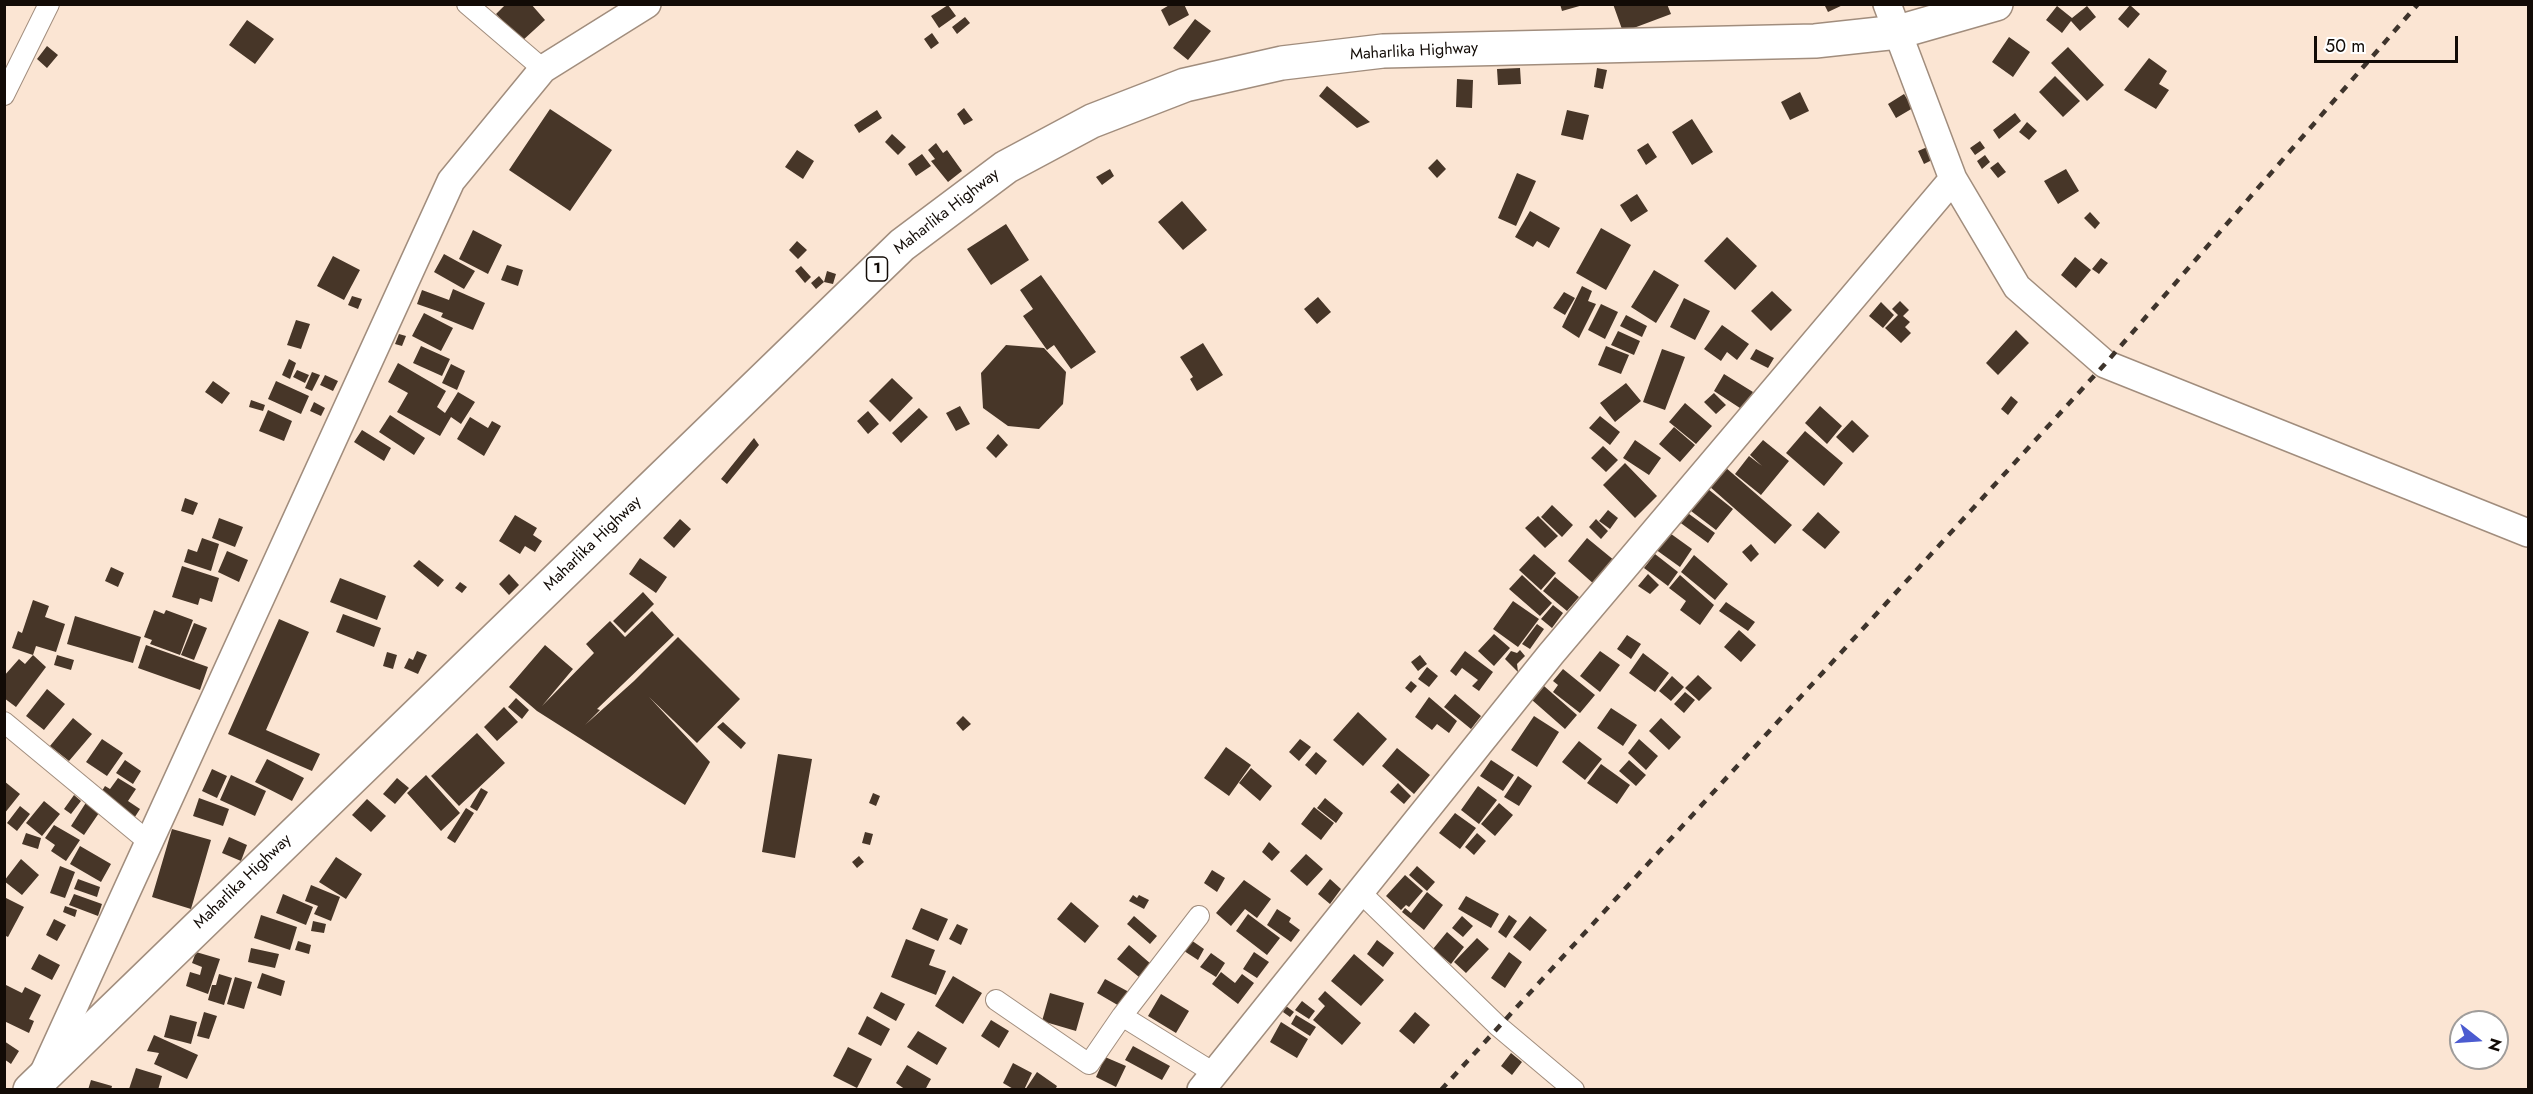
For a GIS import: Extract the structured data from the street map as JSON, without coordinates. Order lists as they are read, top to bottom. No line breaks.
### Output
{"streets":{"highway":["Maharlika Highway","1"]},"scale_bar":"50 m","north":"right"}
